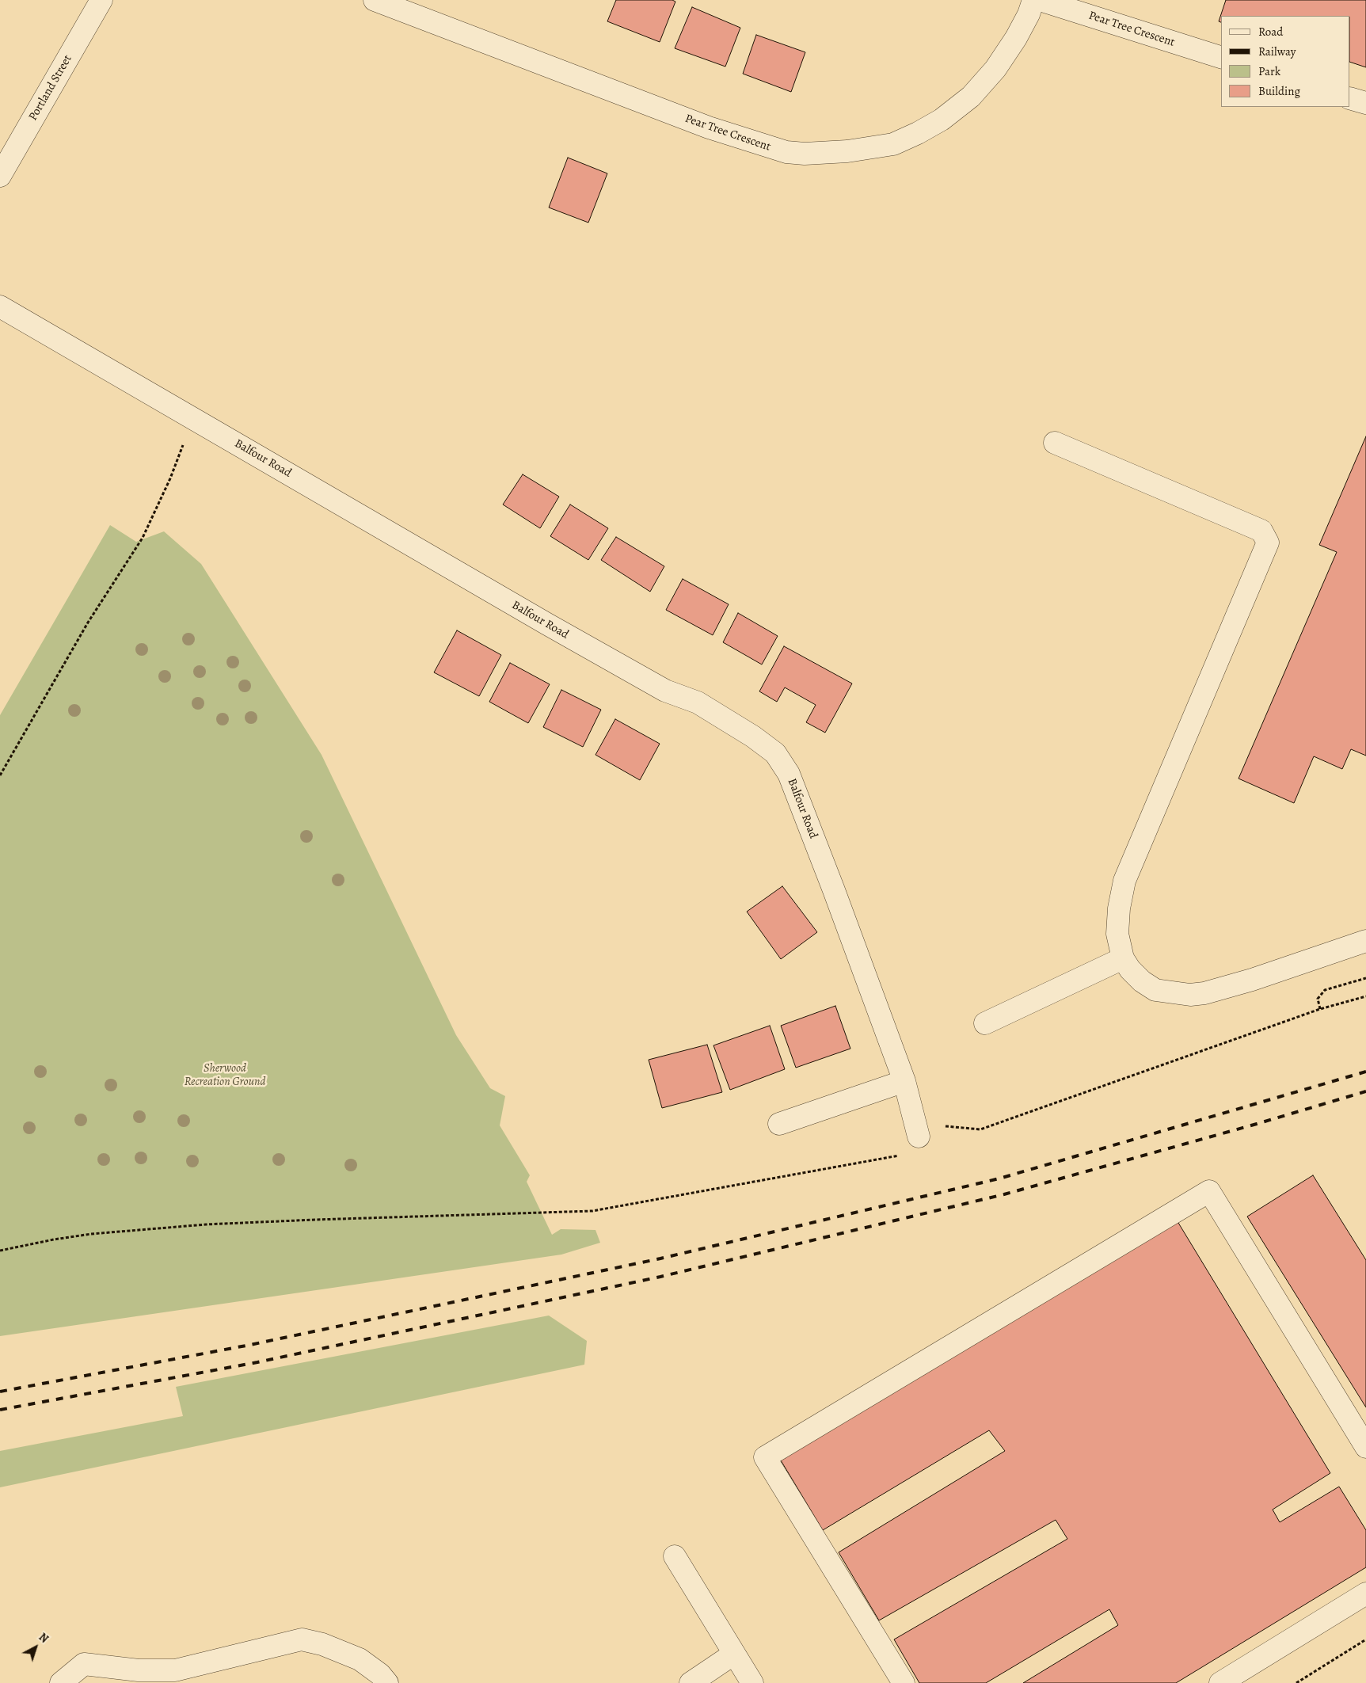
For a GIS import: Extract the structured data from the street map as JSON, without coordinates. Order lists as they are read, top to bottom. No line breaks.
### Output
{"streets":{"street":["Pear Tree Crescent","Portland Street","Balfour Road"]},"parks":["Sherwood Recreation Ground"],"legend":["Road","Railway","Park","Building"],"north":"top right"}
